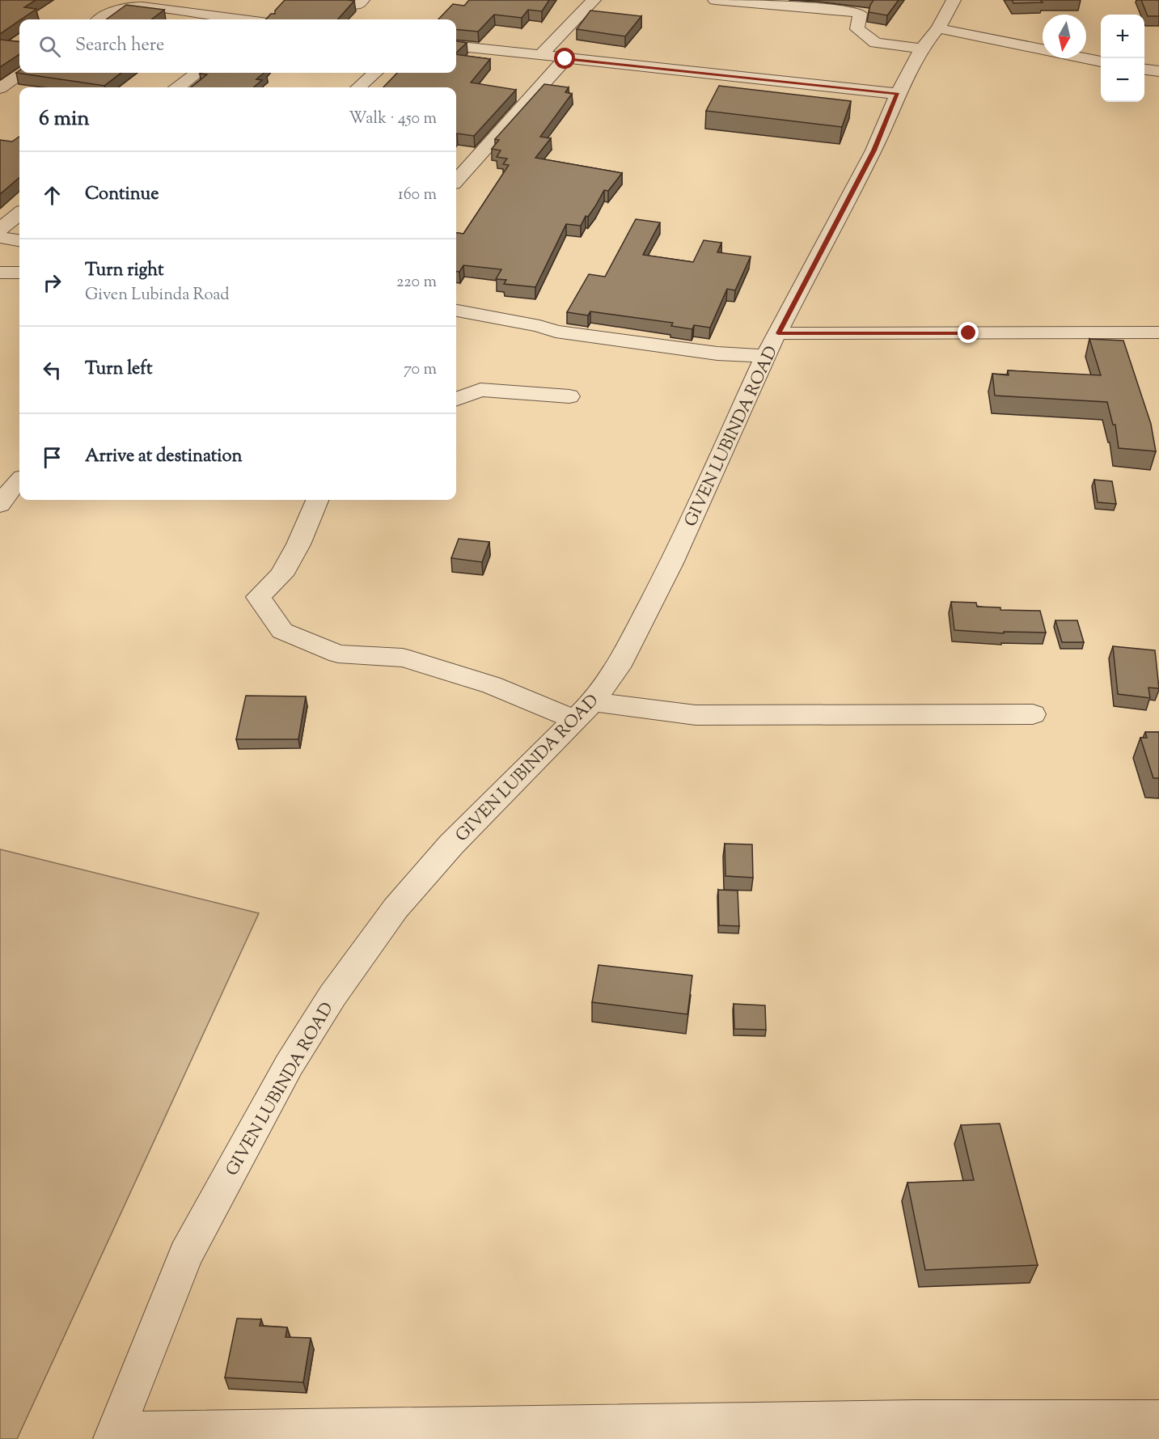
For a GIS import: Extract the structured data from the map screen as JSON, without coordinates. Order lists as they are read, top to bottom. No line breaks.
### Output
{"streets":{"street":["GIVEN LUBINDA ROAD"]},"north":"bottom","page":{"map_buttons":["+","−"],"search":"Search here","heading":["6 min","Walk · 450 m"],"list":[["Continue","160 m"],["Turn right","Given Lubinda Road","220 m"],["Turn left","70 m"],"Arrive at destination"]}}
